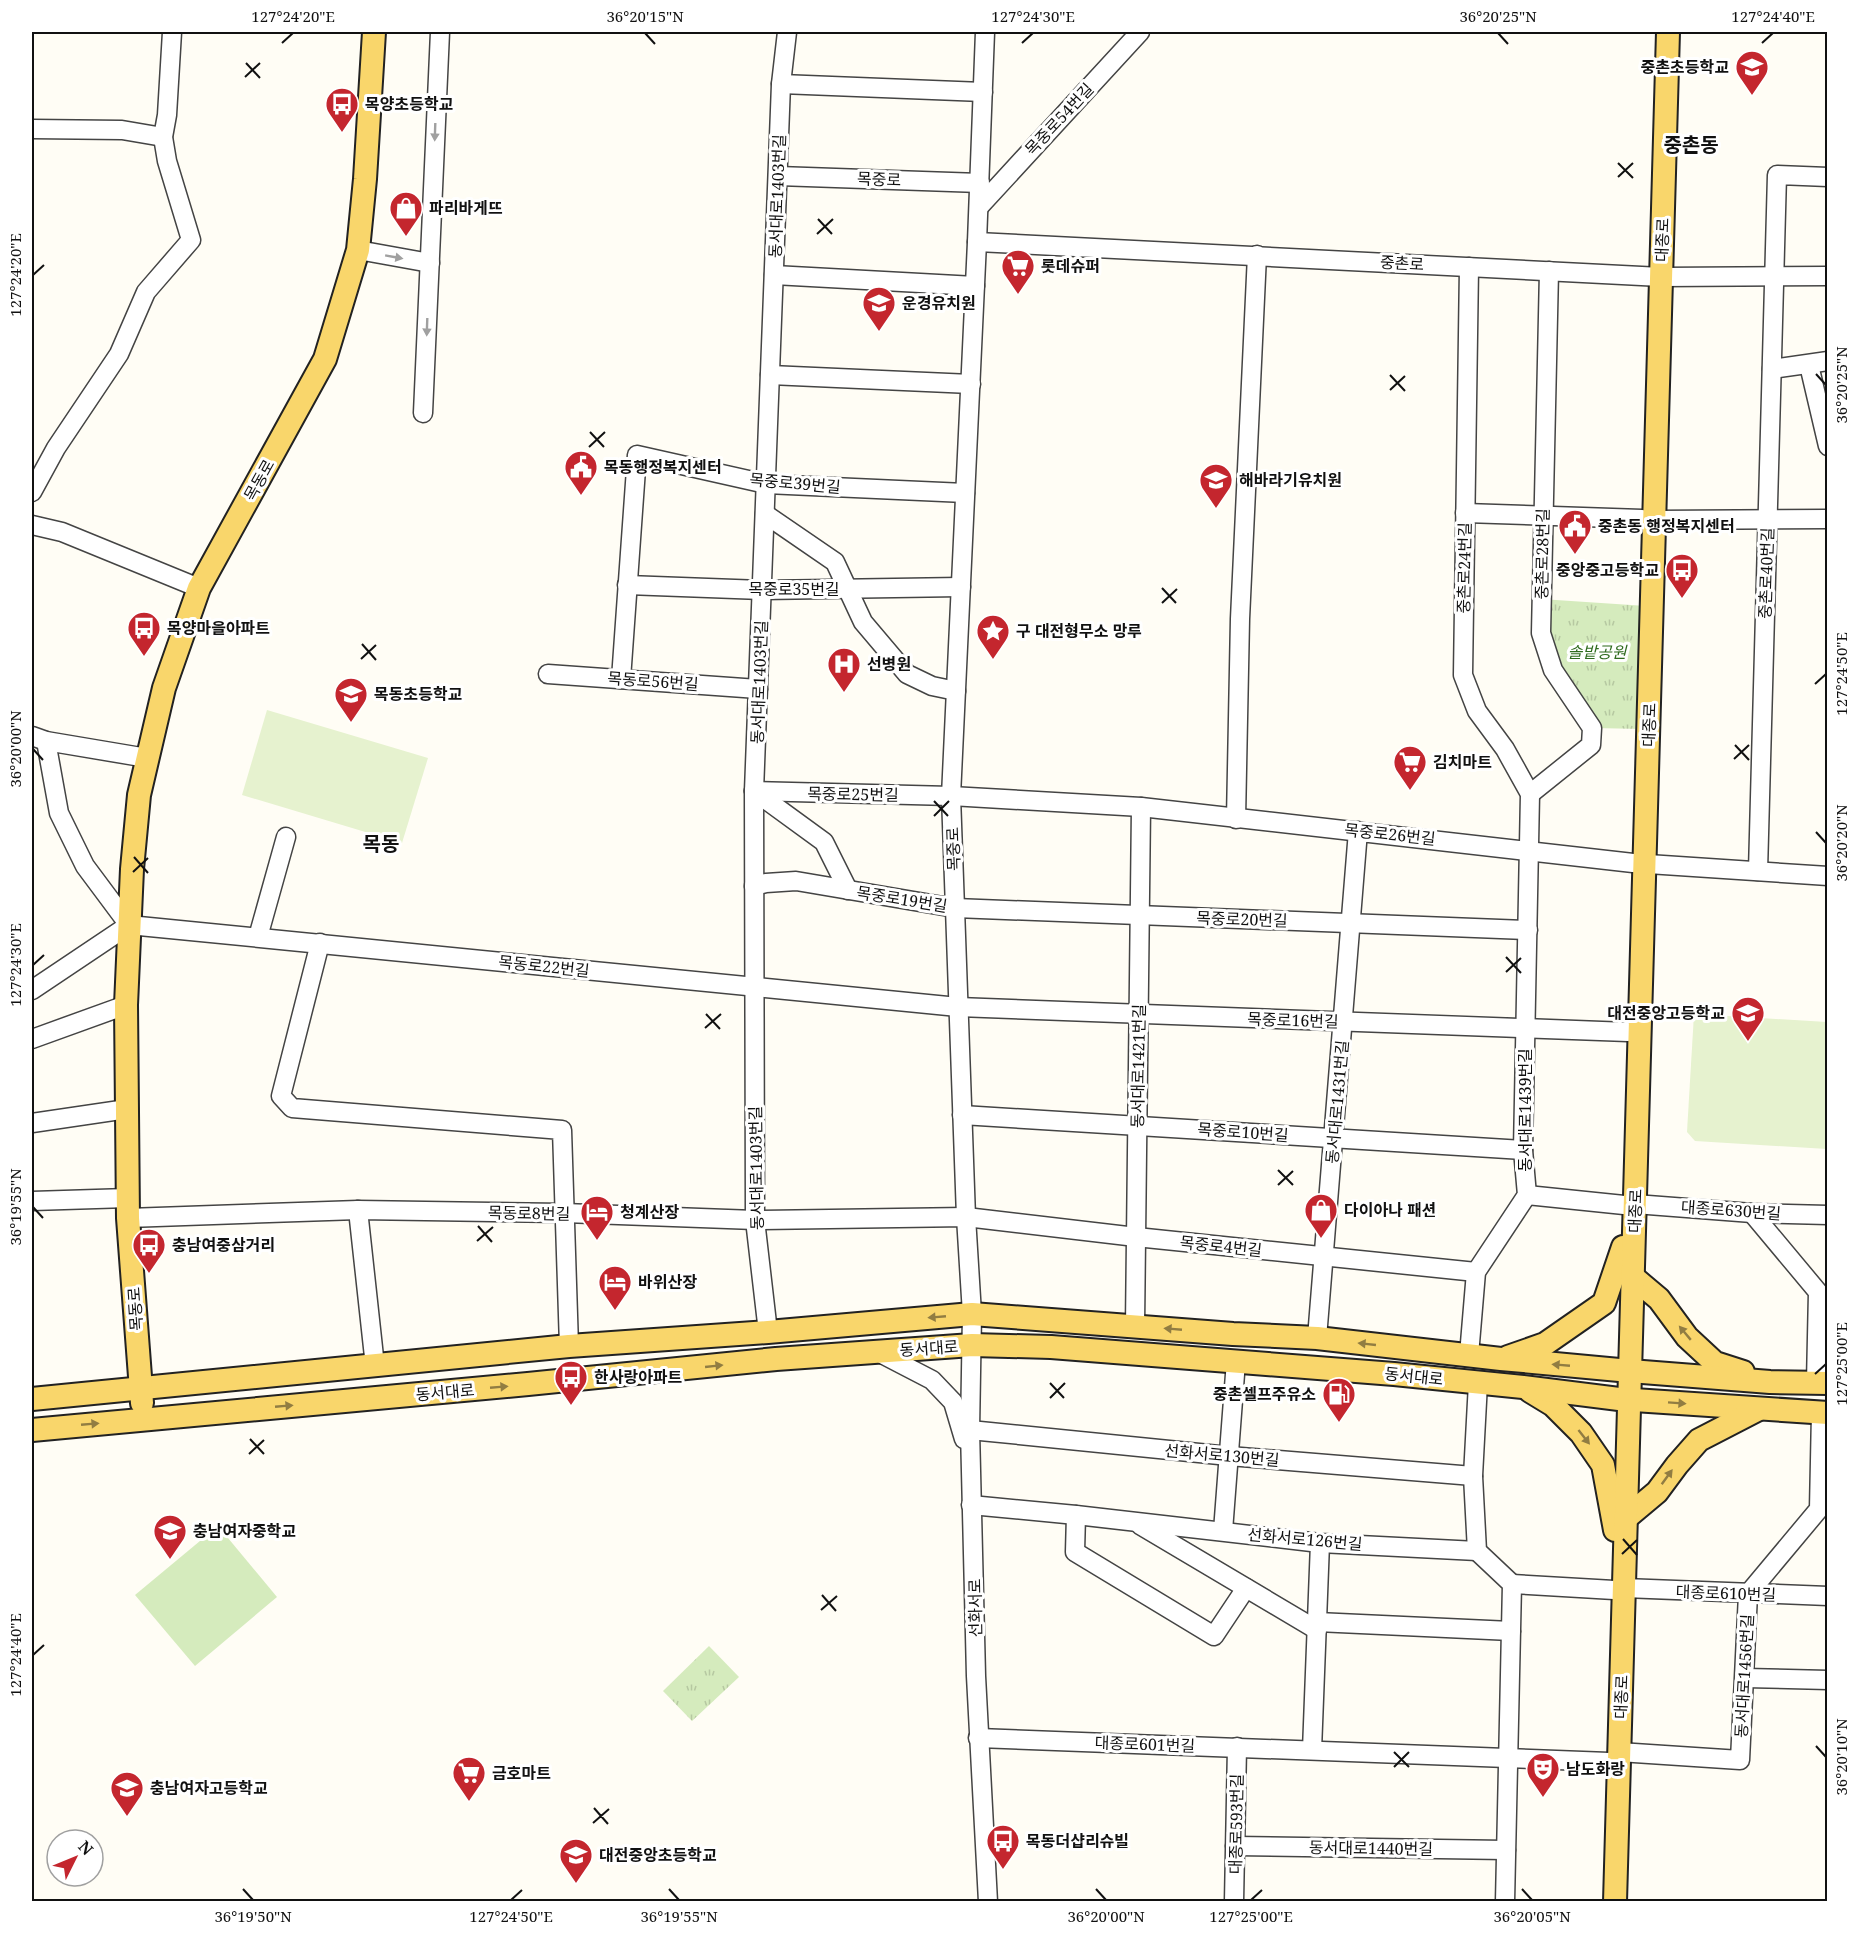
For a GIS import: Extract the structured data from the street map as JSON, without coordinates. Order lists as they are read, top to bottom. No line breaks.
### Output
{"streets":{"main road":["대종로","목동로","동서대로"],"street":["목중로54번길","목중로","동서대로1403번길","중촌로","목중로39번길","중촌로28번길","중촌로24번길","중촌로40번길","목중로35번길","목동로56번길","목중로25번길","목중로26번길","목중로19번길","목중로20번길","목동로22번길","목중로16번길","동서대로1421번길","동서대로1431번길","동서대로1439번길","목중로10번길","대종로630번길","목동로8번길","목중로4번길","선화서로130번길","선화서로126번길","대종로610번길","선화서로","동서대로1456번길","대종로601번길","대종로593번길","동서대로1440번길"]},"crossings":[["목중로54번길","목중로"],["목중로","동서대로1403번길"],["목중로","중촌로"],["목중로","목중로39번길"],["목중로","목중로35번길"],["목중로","목중로25번길"],["목중로","목중로26번길"],["목중로","목중로19번길"],["목중로","목중로20번길"],["목중로","목동로22번길"],["목중로","목중로16번길"],["목중로","목중로10번길"],["목중로","목동로8번길"],["목중로","목중로4번길"],["목중로","동서대로"],["목중로","선화서로"],["동서대로1403번길","목중로39번길"],["동서대로1403번길","목중로35번길"],["동서대로1403번길","목동로56번길"],["동서대로1403번길","목중로25번길"],["동서대로1403번길","목중로19번길"],["동서대로1403번길","목동로22번길"],["동서대로1403번길","목동로8번길"],["동서대로1403번길","동서대로"],["대종로","중촌로"],["대종로","목중로26번길"],["대종로","목중로16번길"],["대종로","동서대로1439번길"],["대종로","대종로630번길"],["대종로","동서대로"],["대종로","대종로610번길"],["대종로","대종로601번길"],["중촌로","중촌로28번길"],["중촌로","중촌로24번길"],["중촌로","중촌로40번길"],["목동로","목동로22번길"],["목동로","목동로8번길"],["목동로","동서대로"],["목중로39번길","목중로35번길"],["목중로39번길","목동로56번길"],["중촌로28번길","중촌로24번길"],["중촌로24번길","목중로26번길"],["중촌로24번길","동서대로1439번길"],["중촌로40번길","목중로26번길"],["목중로25번길","목중로26번길"],["목중로25번길","목중로19번길"],["목중로26번길","동서대로1421번길"],["목중로26번길","동서대로1431번길"],["목중로26번길","동서대로1439번길"],["목중로19번길","목중로20번길"],["목중로20번길","동서대로1421번길"],["목중로20번길","동서대로1431번길"],["목중로20번길","동서대로1439번길"],["목동로22번길","목중로16번길"],["목중로16번길","동서대로1421번길"],["목중로16번길","동서대로1431번길"],["목중로16번길","동서대로1439번길"],["동서대로1421번길","목중로10번길"],["동서대로1421번길","목중로4번길"],["동서대로1421번길","동서대로"],["동서대로1431번길","목중로10번길"],["동서대로1431번길","목중로4번길"],["동서대로1431번길","동서대로"],["동서대로1439번길","목중로10번길"],["동서대로1439번길","목중로4번길"],["동서대로1439번길","동서대로"],["대종로630번길","동서대로"],["목동로8번길","목중로4번길"],["동서대로","선화서로"],["동서대로","동서대로1456번길"],["선화서로130번길","선화서로"],["선화서로126번길","선화서로"],["대종로610번길","동서대로1456번길"],["선화서로","대종로601번길"],["동서대로1456번길","대종로601번길"],["대종로601번길","대종로593번길"],["대종로593번길","동서대로1440번길"]],"districts":["중촌동","목동"],"parks":["솔밭공원"],"places":{"school or university":["중촌초등학교","운경유치원","해바라기유치원","목동초등학교","대전중앙고등학교","충남여자중학교","충남여자고등학교","대전중앙초등학교"],"bus stop":["목양초등학교","중앙중고등학교","목양마을아파트","충남여중삼거리","한사랑아파트","목동더샵리슈빌"],"shop":["파리바게뜨","다이아나 패션"],"supermarket":["롯데슈퍼","김치마트","금호마트"],"public building":["목동행정복지센터","중촌동 행정복지센터"],"place":["구 대전형무소 망루"],"hospital":["선병원"],"hotel":["청계산장","바위산장"],"fuel station":["중촌셀프주유소"],"theatre":["남도화랑"]},"north":"top right","coordinates":["127°24'20\"E","36°20'15\"N","127°24'30\"E","36°20'25\"N","127°24'40\"E","127°24'50\"E","36°20'00\"N","36°20'20\"N","36°19'55\"N","127°25'00\"E","36°20'10\"N","36°19'50\"N","36°20'05\"N"]}
